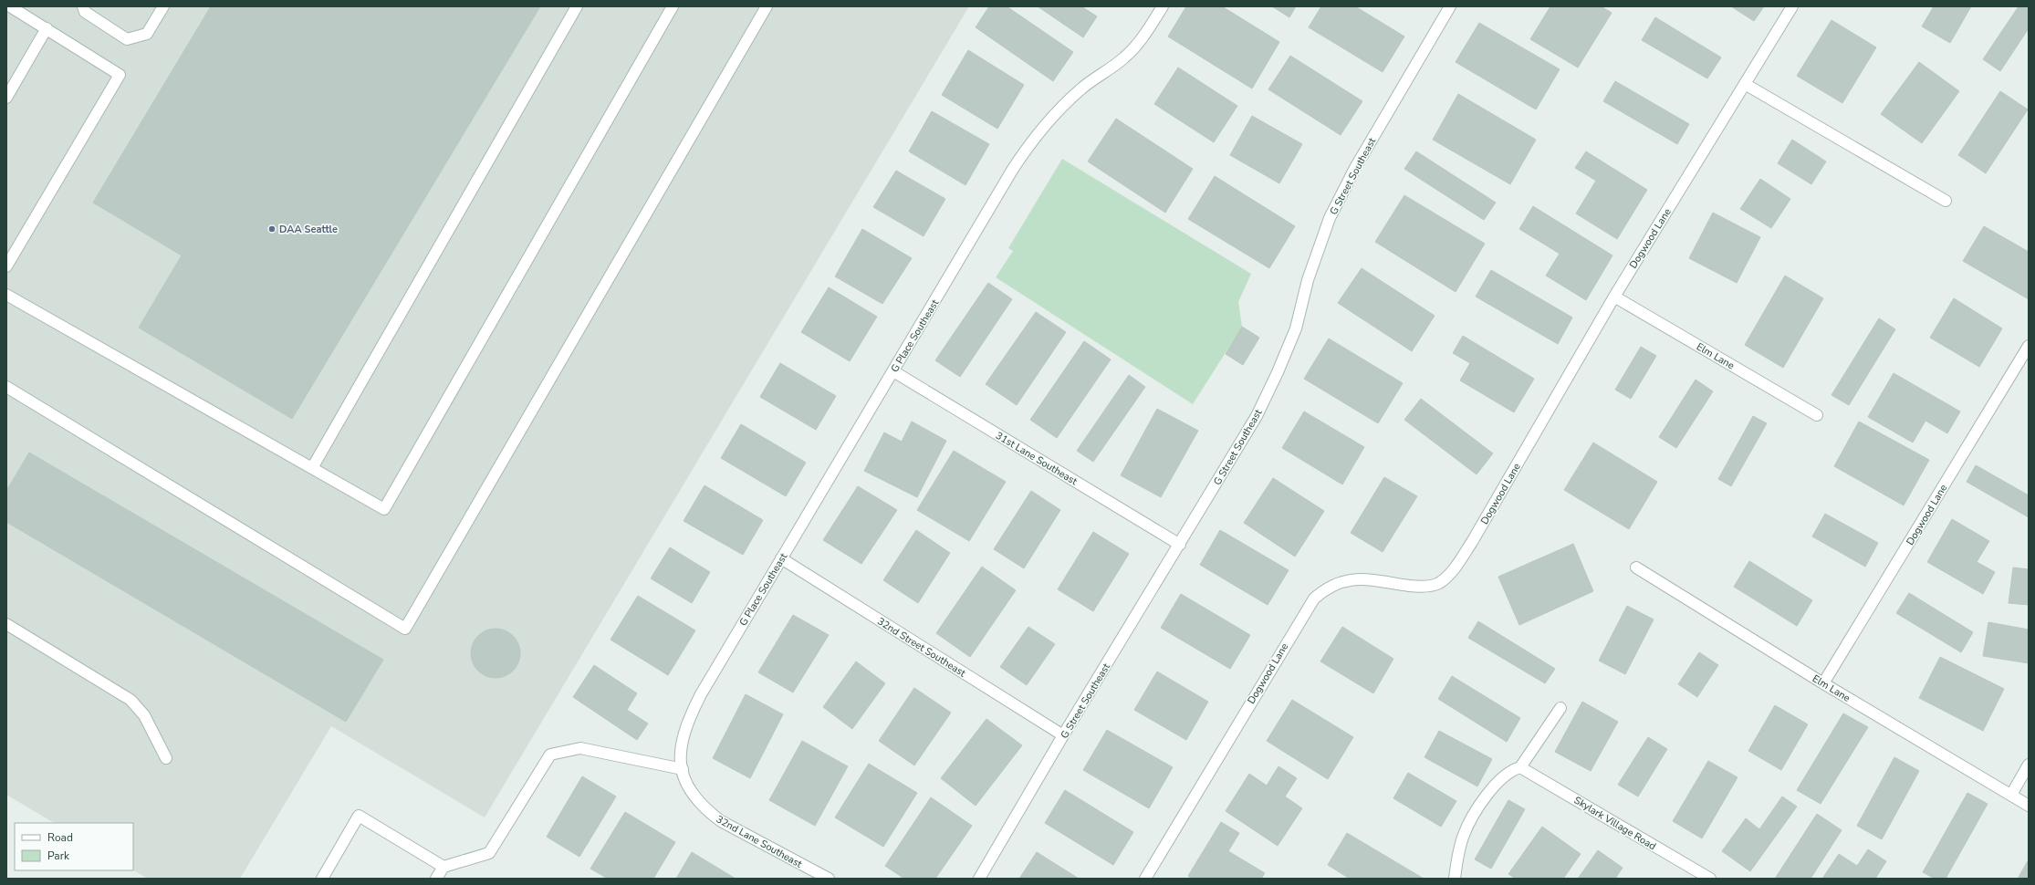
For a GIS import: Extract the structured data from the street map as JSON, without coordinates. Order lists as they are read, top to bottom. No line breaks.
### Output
{"streets":{"street":["G Street Southeast","Dogwood Lane","G Place Southeast","Elm Lane","31st Lane Southeast","32nd Street Southeast","Skylark Village Road","32nd Lane Southeast"]},"crossings":[["G Street Southeast","31st Lane Southeast"],["G Street Southeast","32nd Street Southeast"],["Dogwood Lane","Elm Lane"],["G Place Southeast","31st Lane Southeast"],["G Place Southeast","32nd Street Southeast"],["G Place Southeast","32nd Lane Southeast"]],"places":["DAA Seattle"],"legend":["Road","Park"]}
